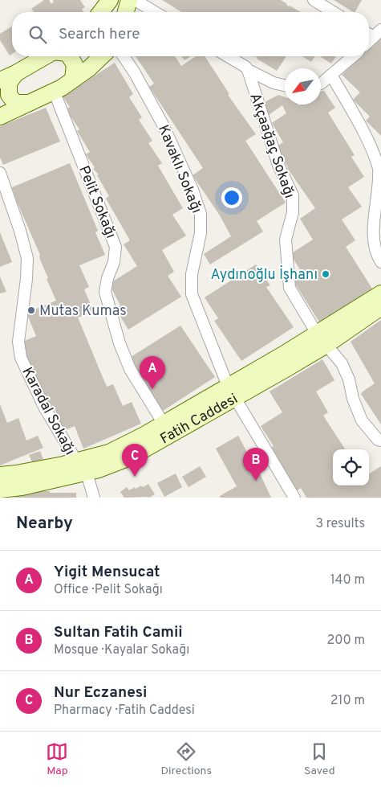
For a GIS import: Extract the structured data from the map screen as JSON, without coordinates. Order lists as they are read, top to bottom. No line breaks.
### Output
{"streets":{"main road":["Fatih Caddesi"],"street":["Akçaağaç Sokağı","Kavaklı Sokağı","Pelit Sokağı","Karadal Sokağı"]},"crossings":[["Akçaağaç Sokağı","Fatih Caddesi"],["Kavaklı Sokağı","Fatih Caddesi"],["Pelit Sokağı","Fatih Caddesi"],["Karadal Sokağı","Fatih Caddesi"]],"places":["Aydınoğlu İşhanı","Mutas Kumas"],"north":"bottom left","page":{"search":"Search here","pins":["A","C","B"],"heading":["Nearby","3 results"],"list":[{"mark":"A","name":"Yigit Mensucat","note":"Office · Pelit Sokağı","value":"140 m"},{"mark":"B","name":"Sultan Fatih Camii","note":"Mosque · Kayalar Sokağı","value":"200 m"},{"mark":"C","name":"Nur Eczanesi","note":"Pharmacy · Fatih Caddesi","value":"210 m"}],"nav":["Map","Directions","Saved"]}}
